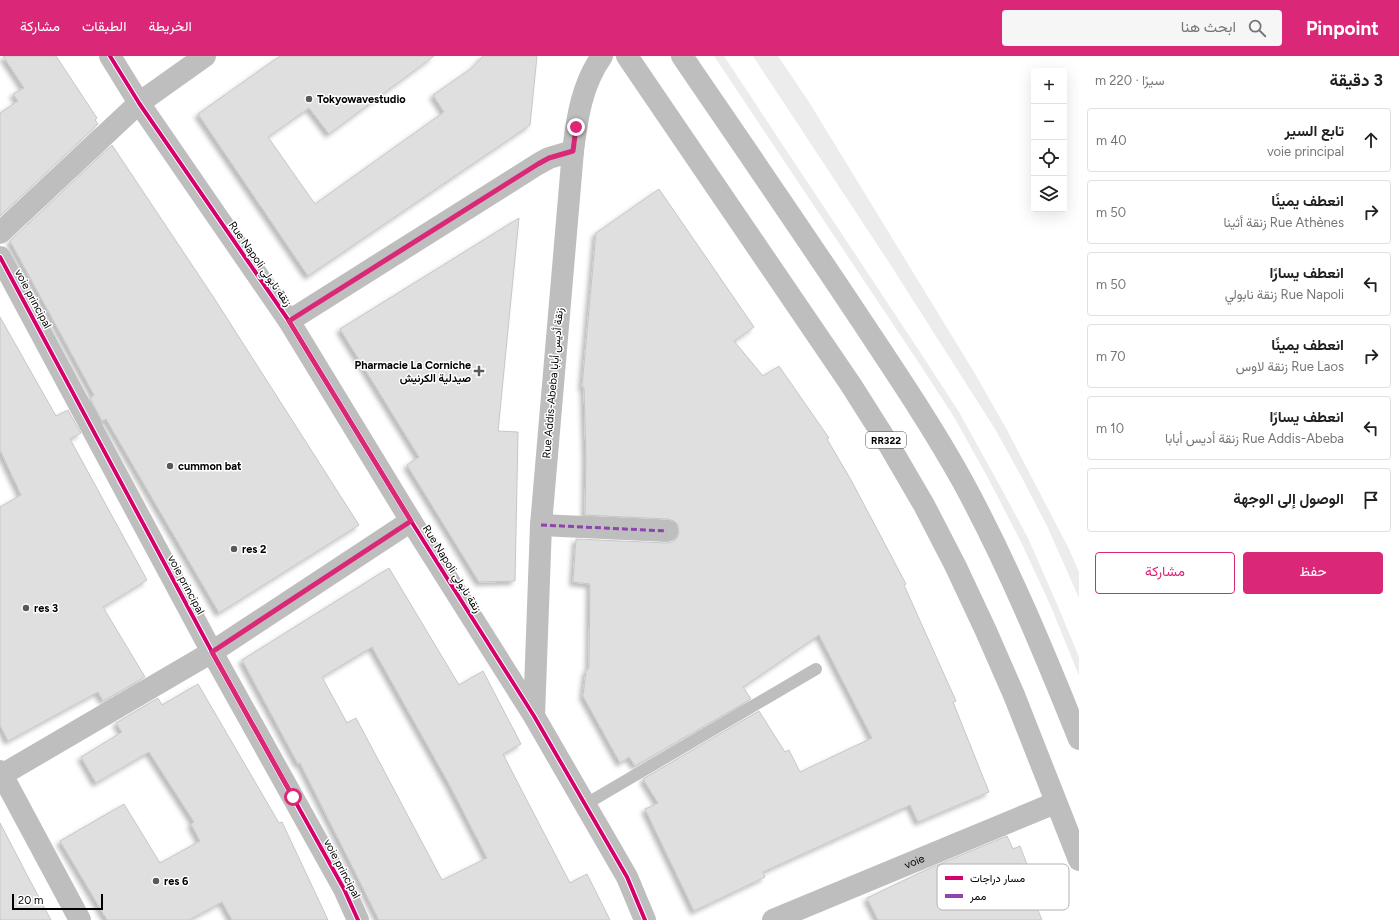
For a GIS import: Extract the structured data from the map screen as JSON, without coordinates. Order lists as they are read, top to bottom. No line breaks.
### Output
{"streets":{"street":["Rue Napoli زنقة نابولي","voie principal","Rue Addis-Abeba زنقة أديس أبابا","RR322","voie"]},"crossings":[["Rue Napoli زنقة نابولي","Rue Addis-Abeba زنقة أديس أبابا"],["RR322","voie"]],"places":{"other":["Tokyowavestudio","cummon bat","res 2","res 3","res 6"],"health":["Pharmacie La Corniche صيدلية الكرنيش"]},"legend":["مسار دراجات","ممر"],"scale_bar":"20 m","page":{"header":"Pinpoint","search":"ابحث هنا","nav":["الخريطة","الطبقات","مشاركة"],"heading":["3 دقيقة","سيرًا · 220 m"],"map_buttons":["+","−"],"list":[["تابع السير","voie principal","40 m"],["انعطف يمينًا","Rue Athènes زنقة أثينا","50 m"],["انعطف يسارًا","Rue Napoli زنقة نابولي","50 m"],["انعطف يمينًا","Rue Laos زنقة لاوس","70 m"],["انعطف يسارًا","Rue Addis-Abeba زنقة أديس أبابا","10 m"],"الوصول إلى الوجهة"],"buttons":["حفظ","مشاركة"],"scale":"20 m"}}
